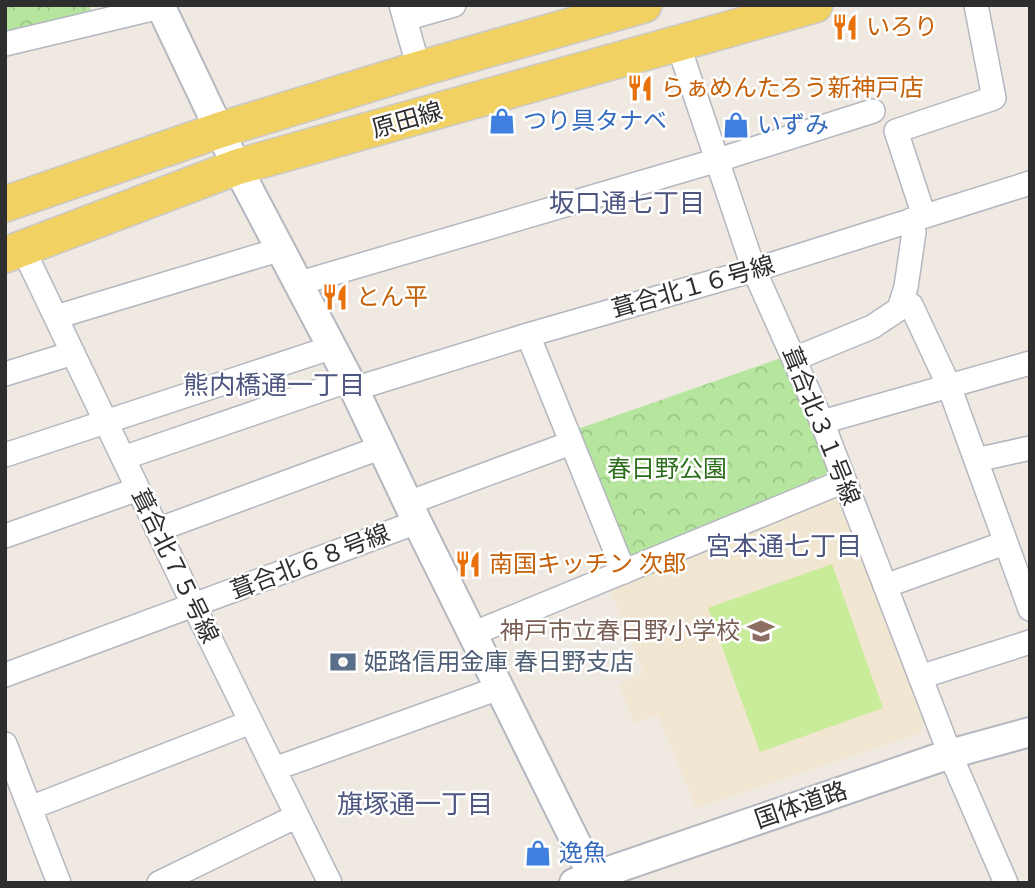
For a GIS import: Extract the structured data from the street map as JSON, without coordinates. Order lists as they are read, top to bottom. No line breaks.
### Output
{"streets":{"main road":["原田線"],"street":["葺合北１６号線","葺合北３１号線","葺合北６８号線","葺合北７５号線","国体道路"]},"crossings":[["原田線","葺合北３１号線"],["原田線","葺合北７５号線"],["葺合北１６号線","葺合北３１号線"],["葺合北１６号線","葺合北７５号線"],["葺合北３１号線","国体道路"],["葺合北６８号線","葺合北７５号線"]],"districts":["坂口通七丁目","熊内橋通一丁目","宮本通七丁目","旗塚通一丁目"],"parks":["春日野公園"],"places":{"restaurant":["いろり","らぁめんたろう新神戸店","とん平","南国キッチン 次郎"],"shop":["つり具タナベ","いずみ","逸魚"],"school or university":["神戸市立春日野小学校"],"bank":["姫路信用金庫 春日野支店"]}}
